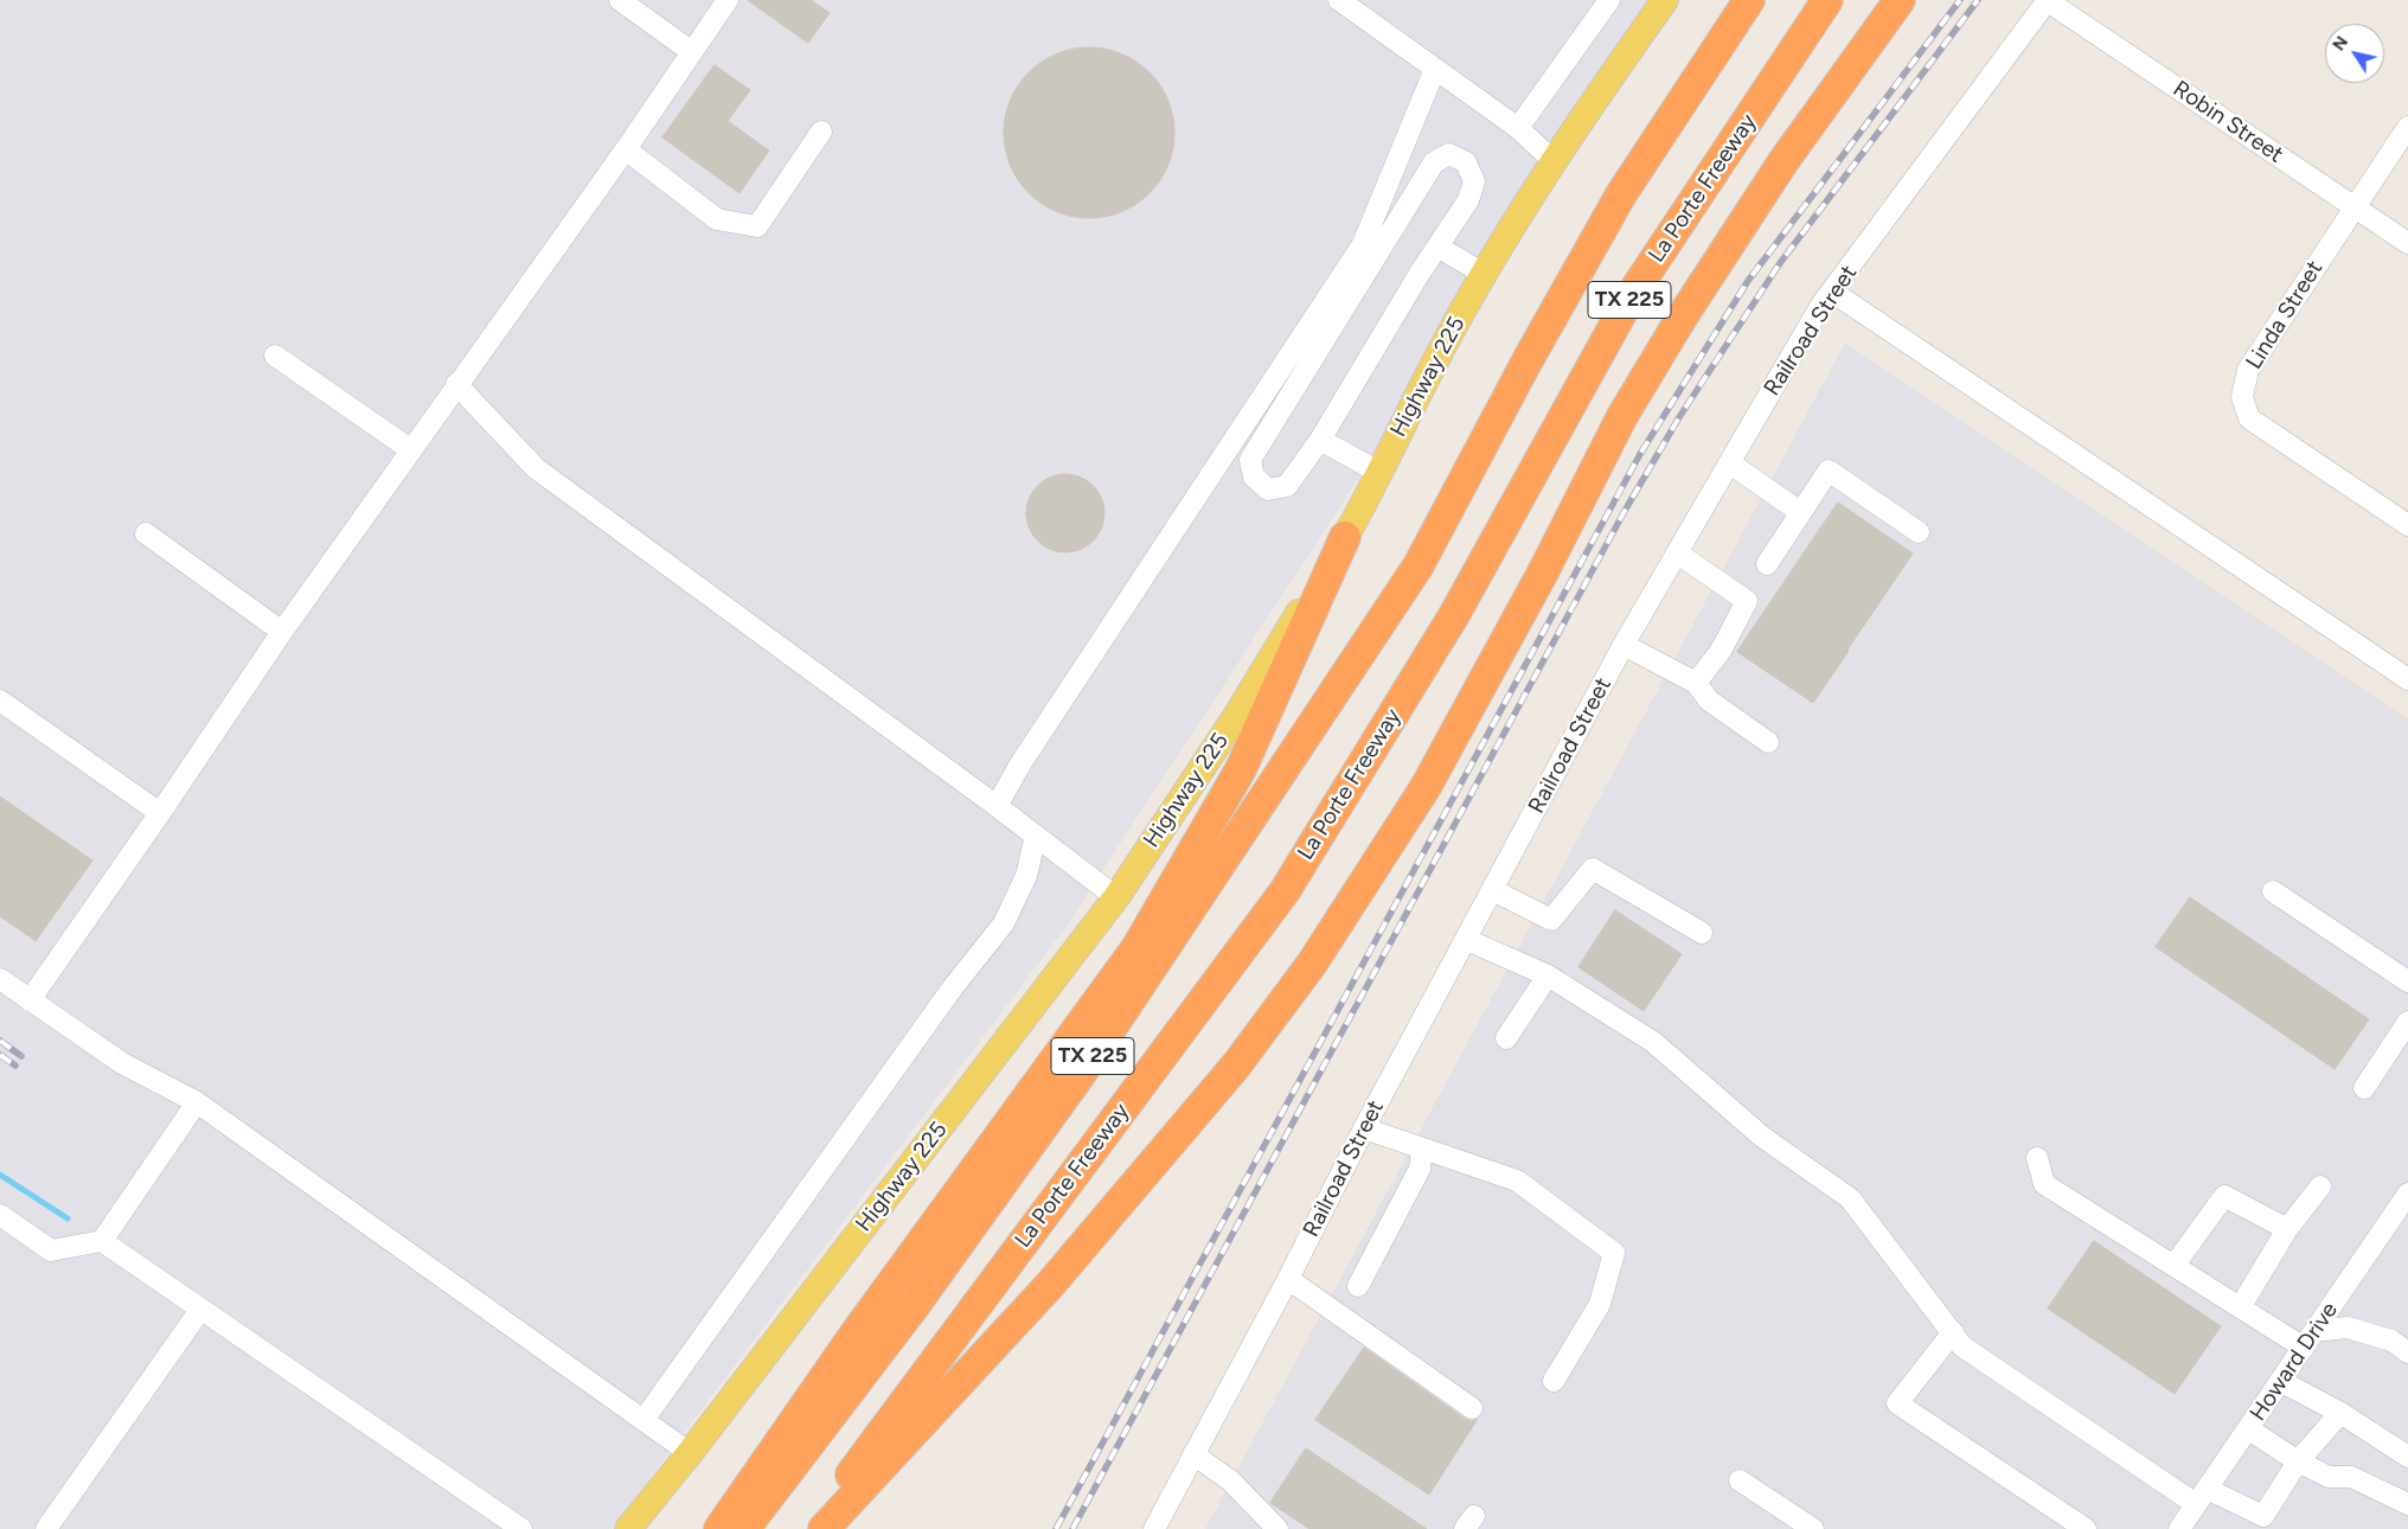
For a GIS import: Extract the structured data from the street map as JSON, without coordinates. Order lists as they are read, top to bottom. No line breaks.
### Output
{"streets":{"highway":["La Porte Freeway","TX 225"],"main road":["Highway 225"],"street":["Robin Street","Linda Street","Railroad Street","Howard Drive"]},"crossings":[["Robin Street","Linda Street"],["Robin Street","Railroad Street"]],"north":"top left"}
